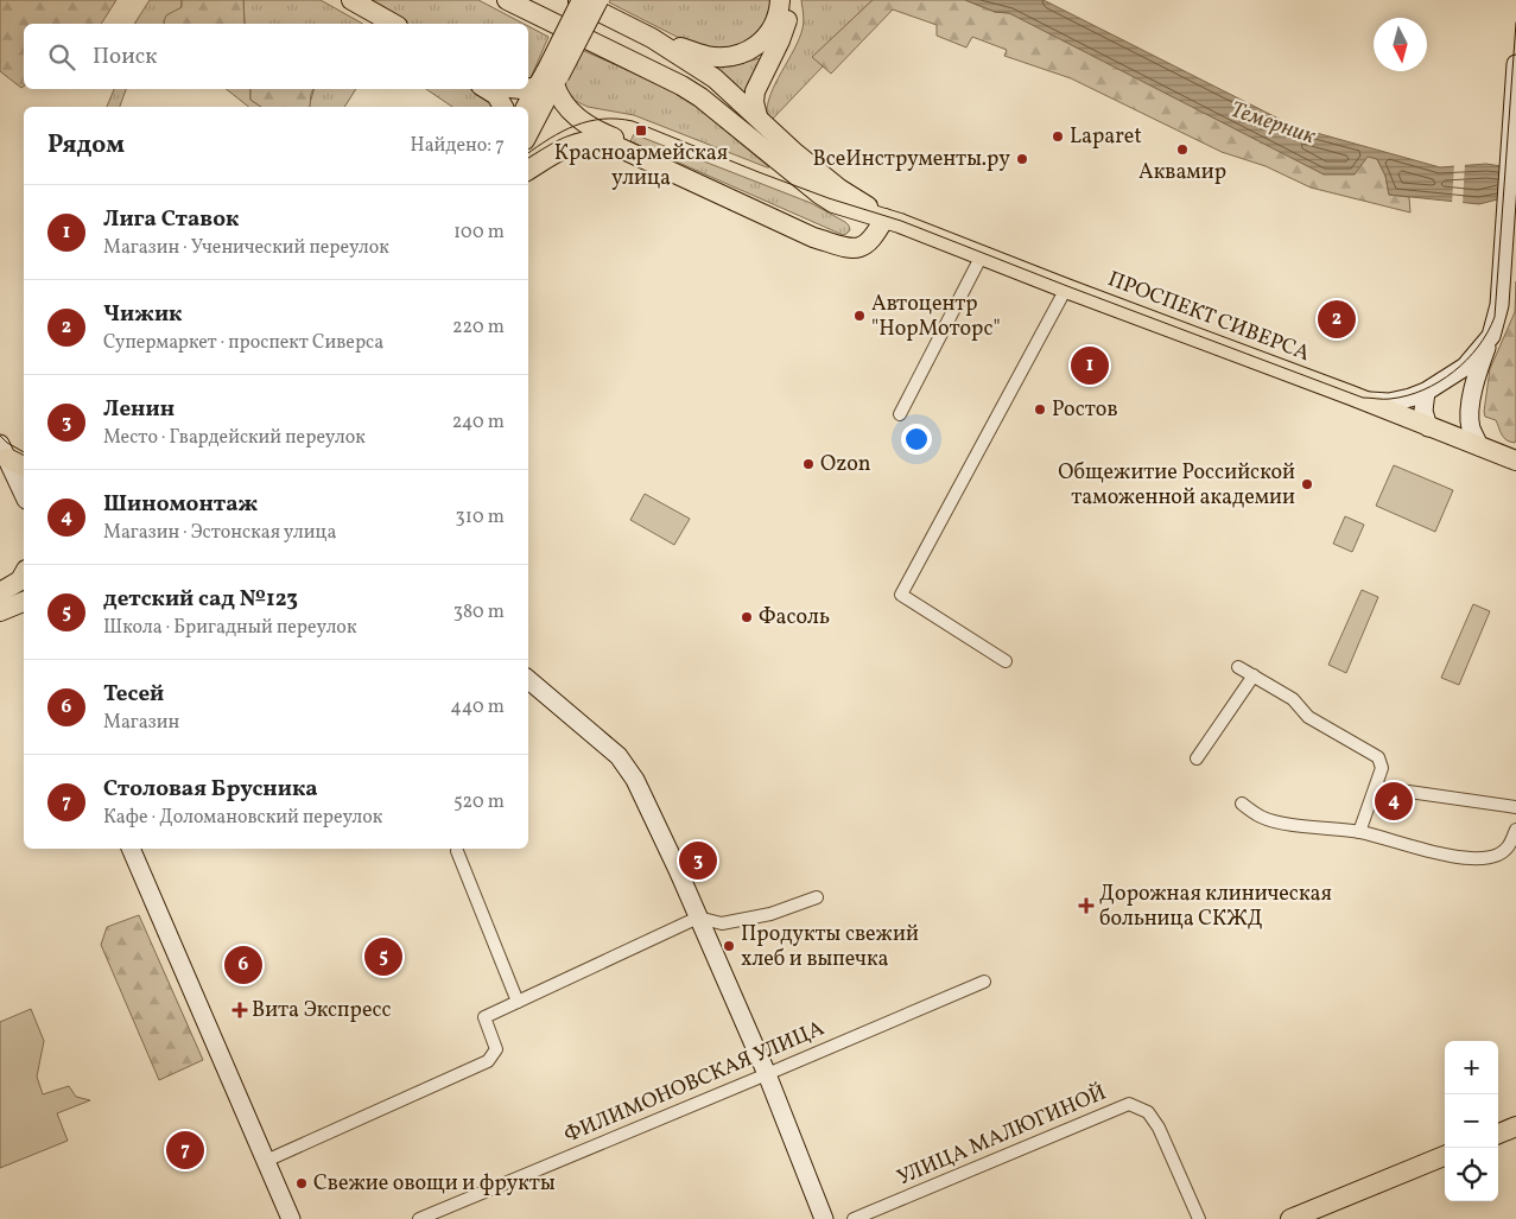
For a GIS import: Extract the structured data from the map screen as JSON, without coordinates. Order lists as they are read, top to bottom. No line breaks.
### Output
{"streets":{"main road":["ПРОСПЕКТ СИВЕРСА"],"street":["ФИЛИМОНОВСКАЯ УЛИЦА","УЛИЦА МАЛЮГИНОЙ"]},"water":["Темерник"],"places":{"transit":["Красноармейская улица"],"other":["Laparet","Аквамир","ВсеИнструменты.ру","Автоцентр \"НорМоторс\"","Ростов","Ozon","Общежитие Российской таможенной академии","Фасоль","Продукты свежий хлеб и выпечка","Свежие овощи и фрукты"],"health":["Дорожная клиническая больница СКЖД","Вита Экспресс"]},"north":"bottom","page":{"search":"Поиск","heading":["Рядом","Найдено: 7"],"list":[{"mark":"1","name":"Лига Ставок","note":"Магазин · Ученический переулок","value":"100 m"},{"mark":"2","name":"Чижик","note":"Супермаркет · проспект Сиверса","value":"220 m"},{"mark":"3","name":"Ленин","note":"Место · Гвардейский переулок","value":"240 m"},{"mark":"4","name":"Шиномонтаж","note":"Магазин · Эстонская улица","value":"310 m"},{"mark":"5","name":"детский сад №123","note":"Школа · Бригадный переулок","value":"380 m"},{"mark":"6","name":"Тесей","note":"Магазин","value":"440 m"},{"mark":"7","name":"Столовая Брусника","note":"Кафе · Доломановский переулок","value":"520 m"}],"pins":["2","1","4","3","5","6","7"],"map_buttons":["+","−"]}}
